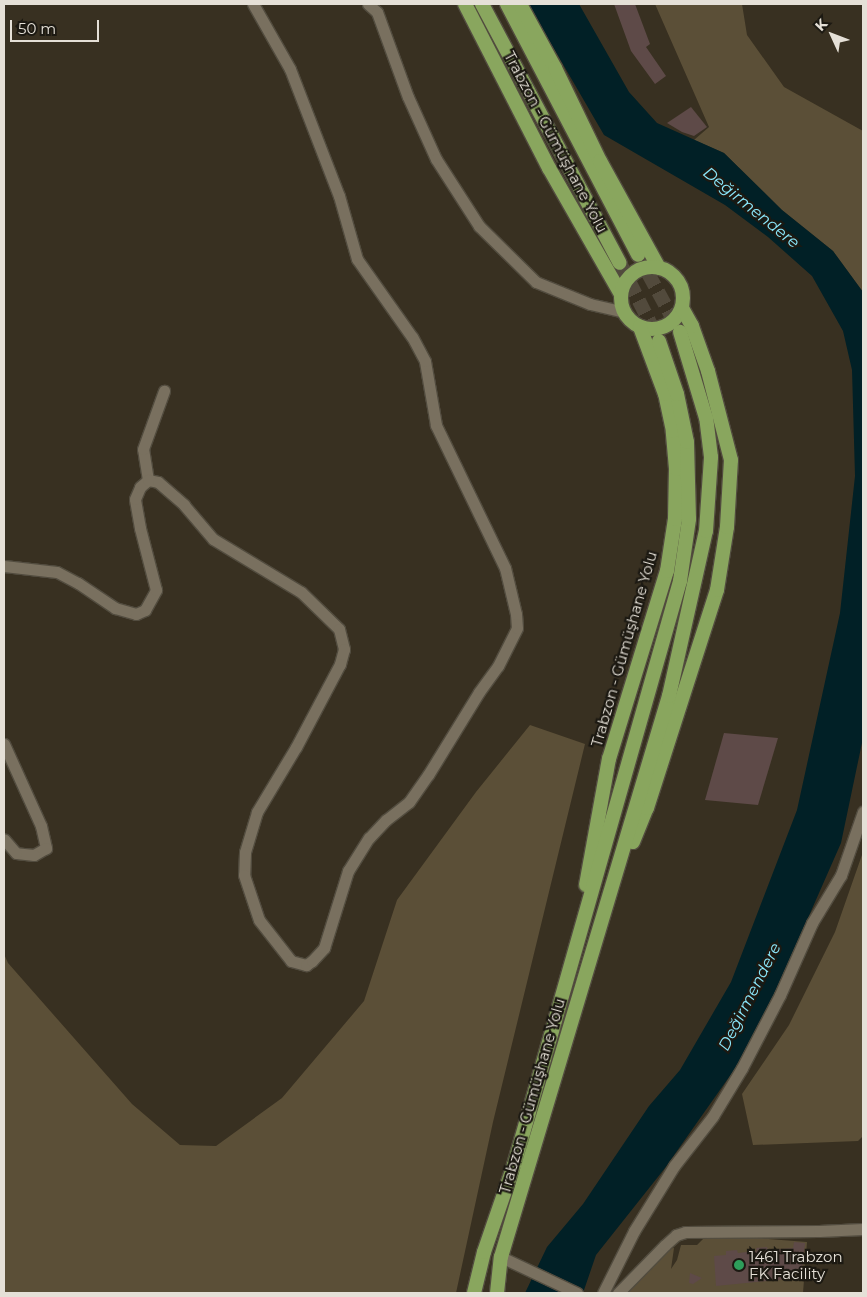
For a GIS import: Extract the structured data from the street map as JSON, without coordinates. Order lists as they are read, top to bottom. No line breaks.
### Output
{"streets":{"highway":["Trabzon - Gümüşhane Yolu"]},"water":["Değirmendere"],"places":["1461 Trabzon FK Facility"],"scale_bar":"50 m","north":"top left"}
